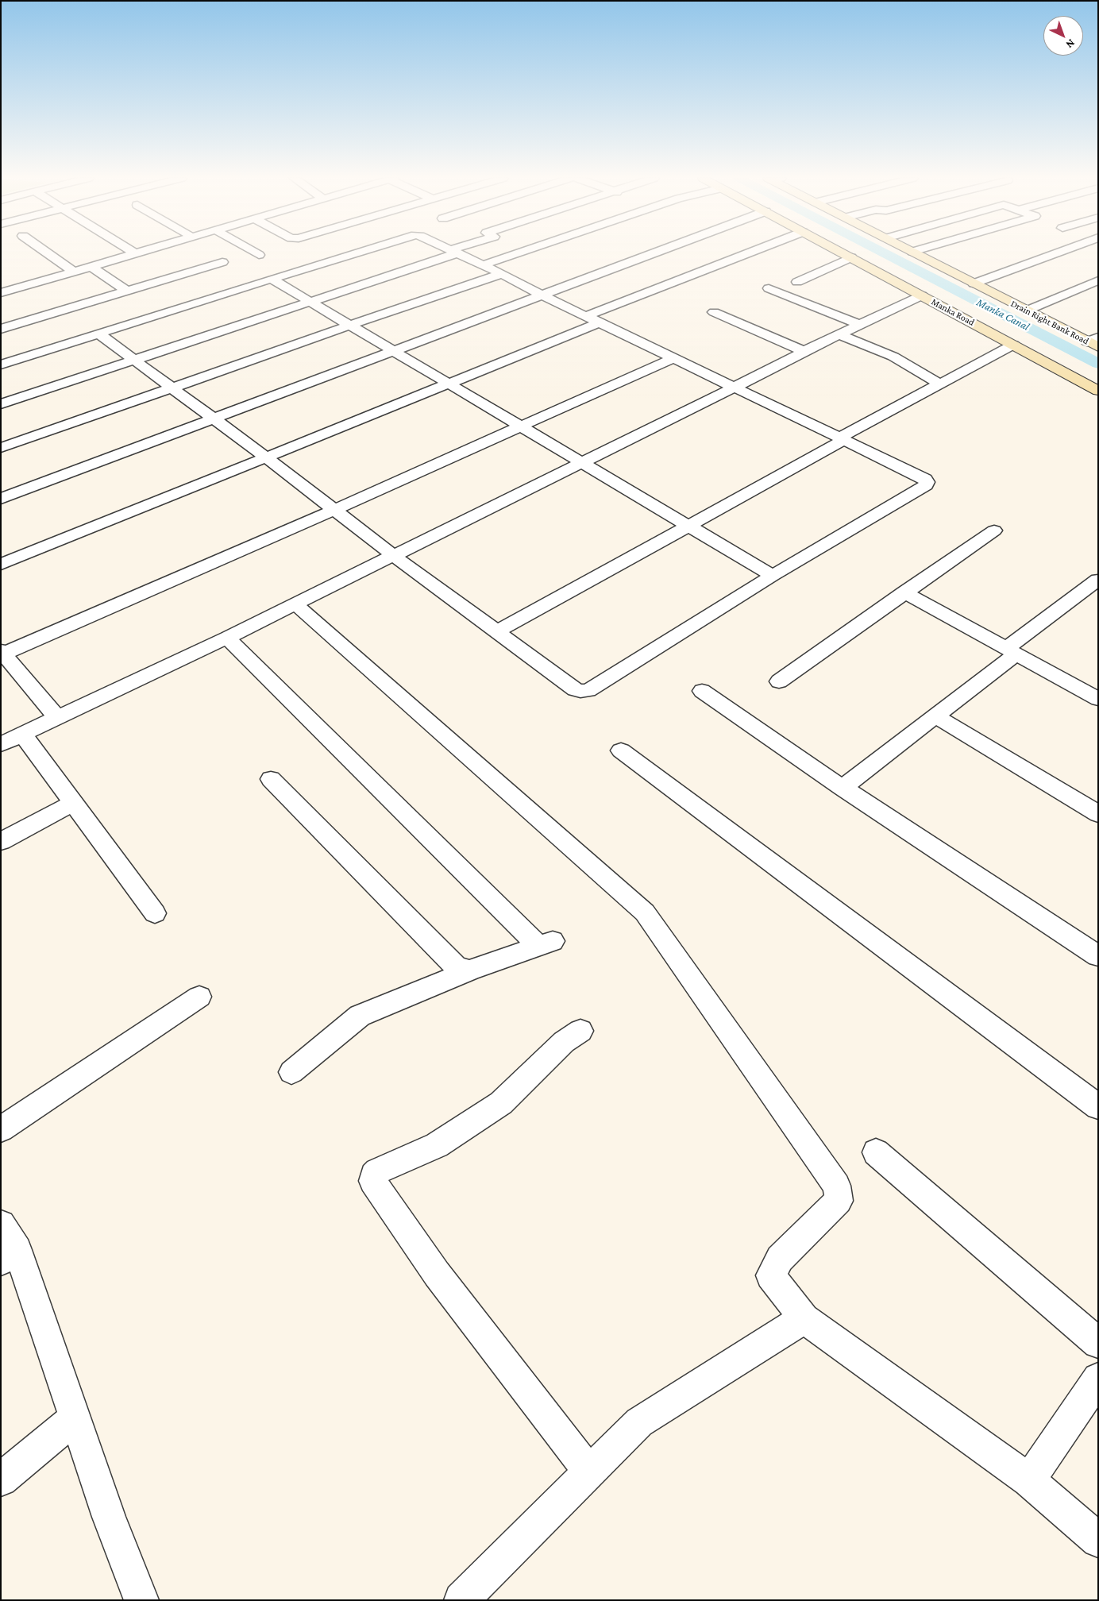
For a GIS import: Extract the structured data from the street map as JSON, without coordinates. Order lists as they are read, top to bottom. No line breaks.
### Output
{"streets":{"main road":["Manka Road","Drain Right Bank Road"]},"water":["Manka Canal"],"north":"bottom right"}
